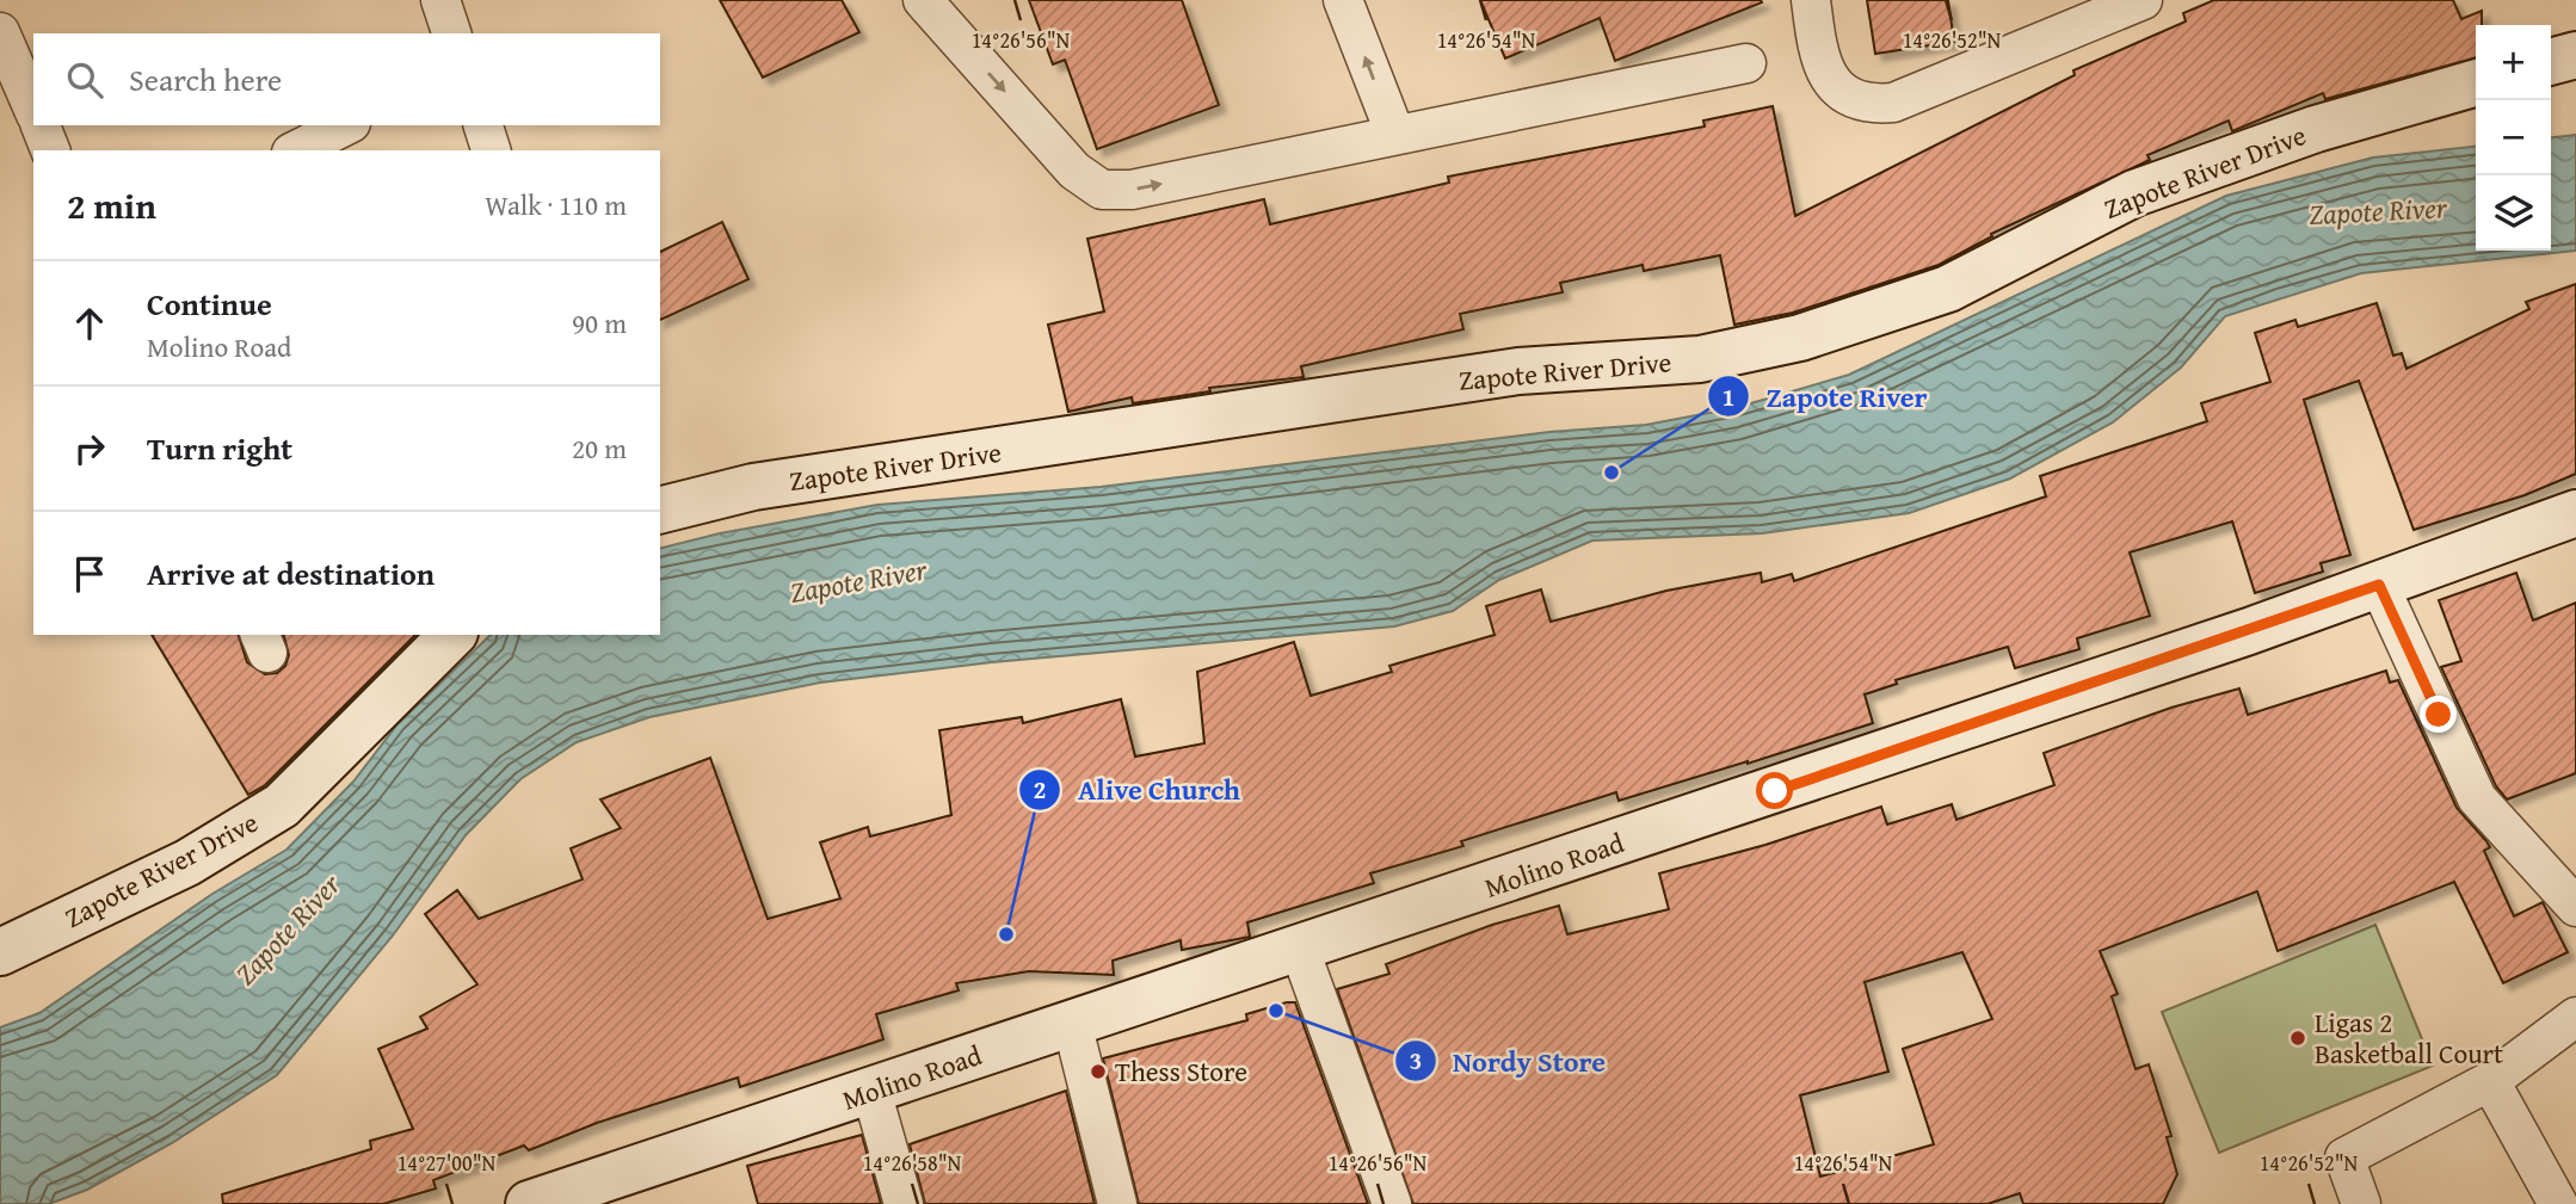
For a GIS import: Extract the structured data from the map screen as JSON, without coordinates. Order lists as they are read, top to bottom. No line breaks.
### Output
{"streets":{"main road":["Zapote River Drive","Molino Road"]},"water":["Zapote River"],"places":["Zapote River","Alive Church","Nordy Store","Ligas 2 Basketball Court","Thess Store"],"page":{"map_buttons":["+","−"],"search":"Search here","heading":["2 min","Walk · 110 m"],"list":[["Continue","Molino Road","90 m"],["Turn right","20 m"],"Arrive at destination"]},"coordinates":["14°26'56\"N","14°26'54\"N","14°26'52\"N","14°27'00\"N","14°26'58\"N"]}
